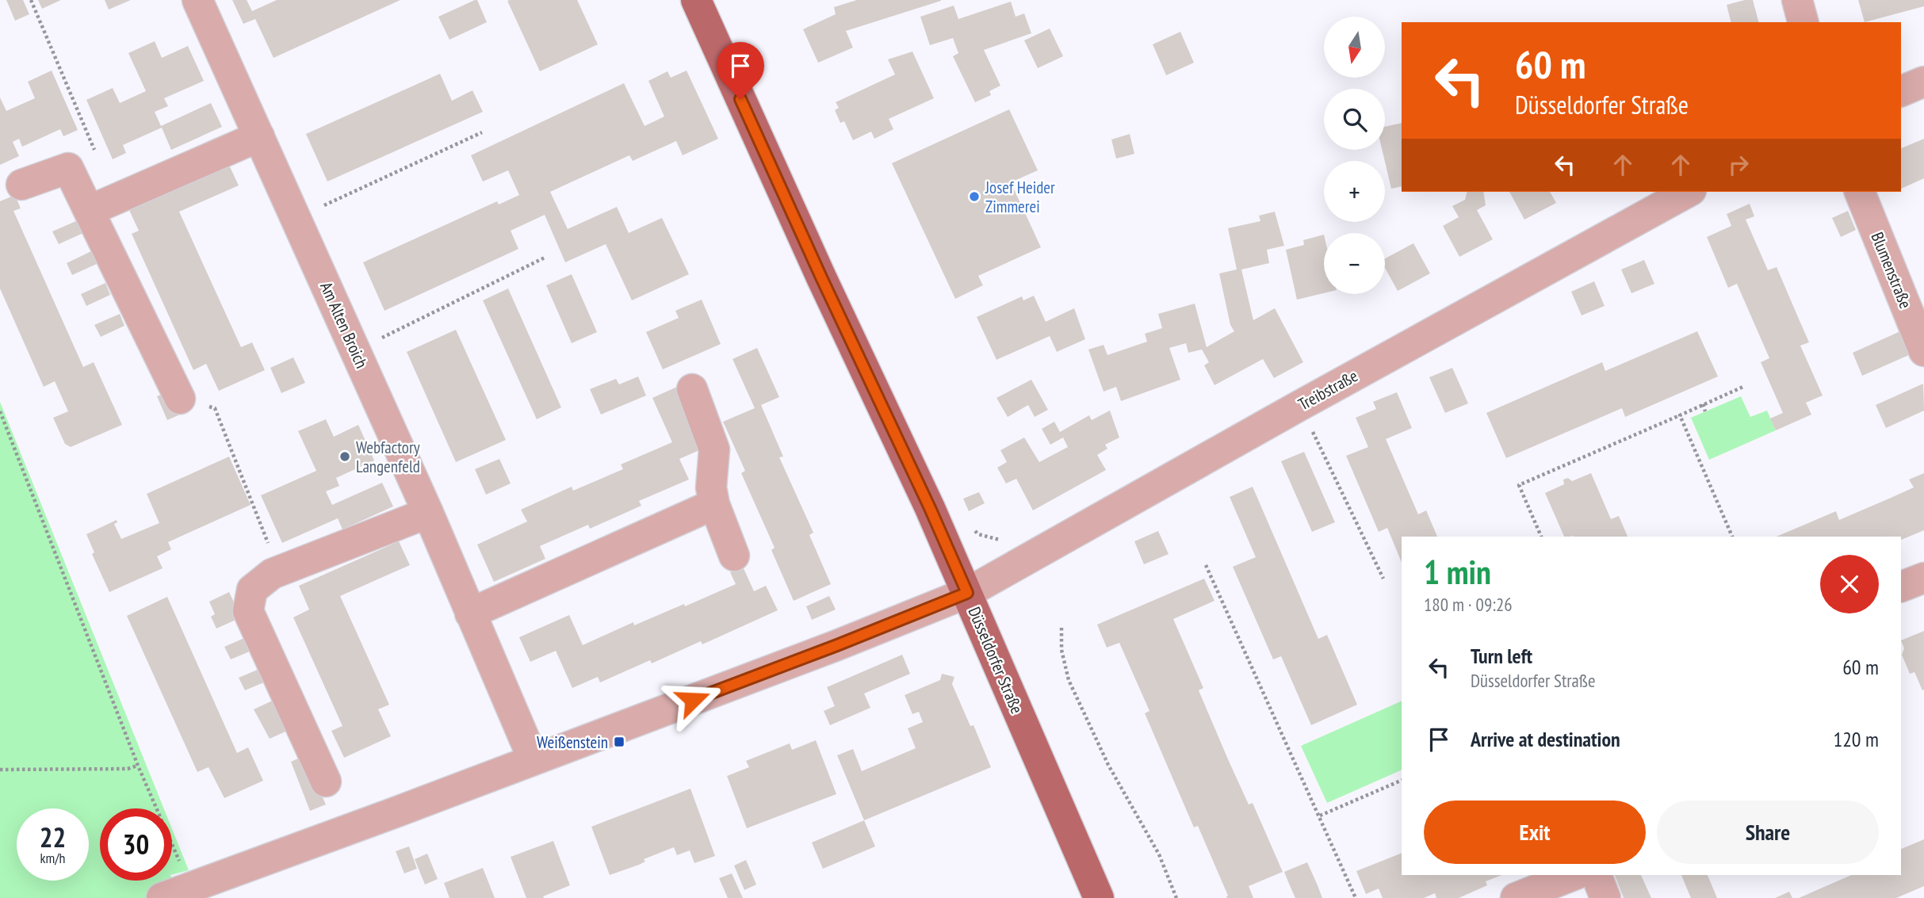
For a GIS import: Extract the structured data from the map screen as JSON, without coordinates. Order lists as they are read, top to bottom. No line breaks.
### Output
{"streets":{"main road":["Düsseldorfer Straße"],"street":["Blumenstraße","Am Alten Broich","Treibstraße"]},"crossings":[["Treibstraße","Düsseldorfer Straße"]],"places":{"other":["Josef Heider Zimmerei","Webfactory Langenfeld"],"transit":["Weißenstein"]},"north":"bottom","page":{"map_buttons":["+","−"],"turn":["60 m","Düsseldorfer Straße"],"heading":["1 min","180 m · 09:26"],"list":[{"name":"Turn left","note":"Düsseldorfer Straße","value":"60 m"},{"name":"Arrive at destination","value":"120 m"}],"buttons":["Exit","Share"],"speed":"22 km/h","limit":"30"}}
